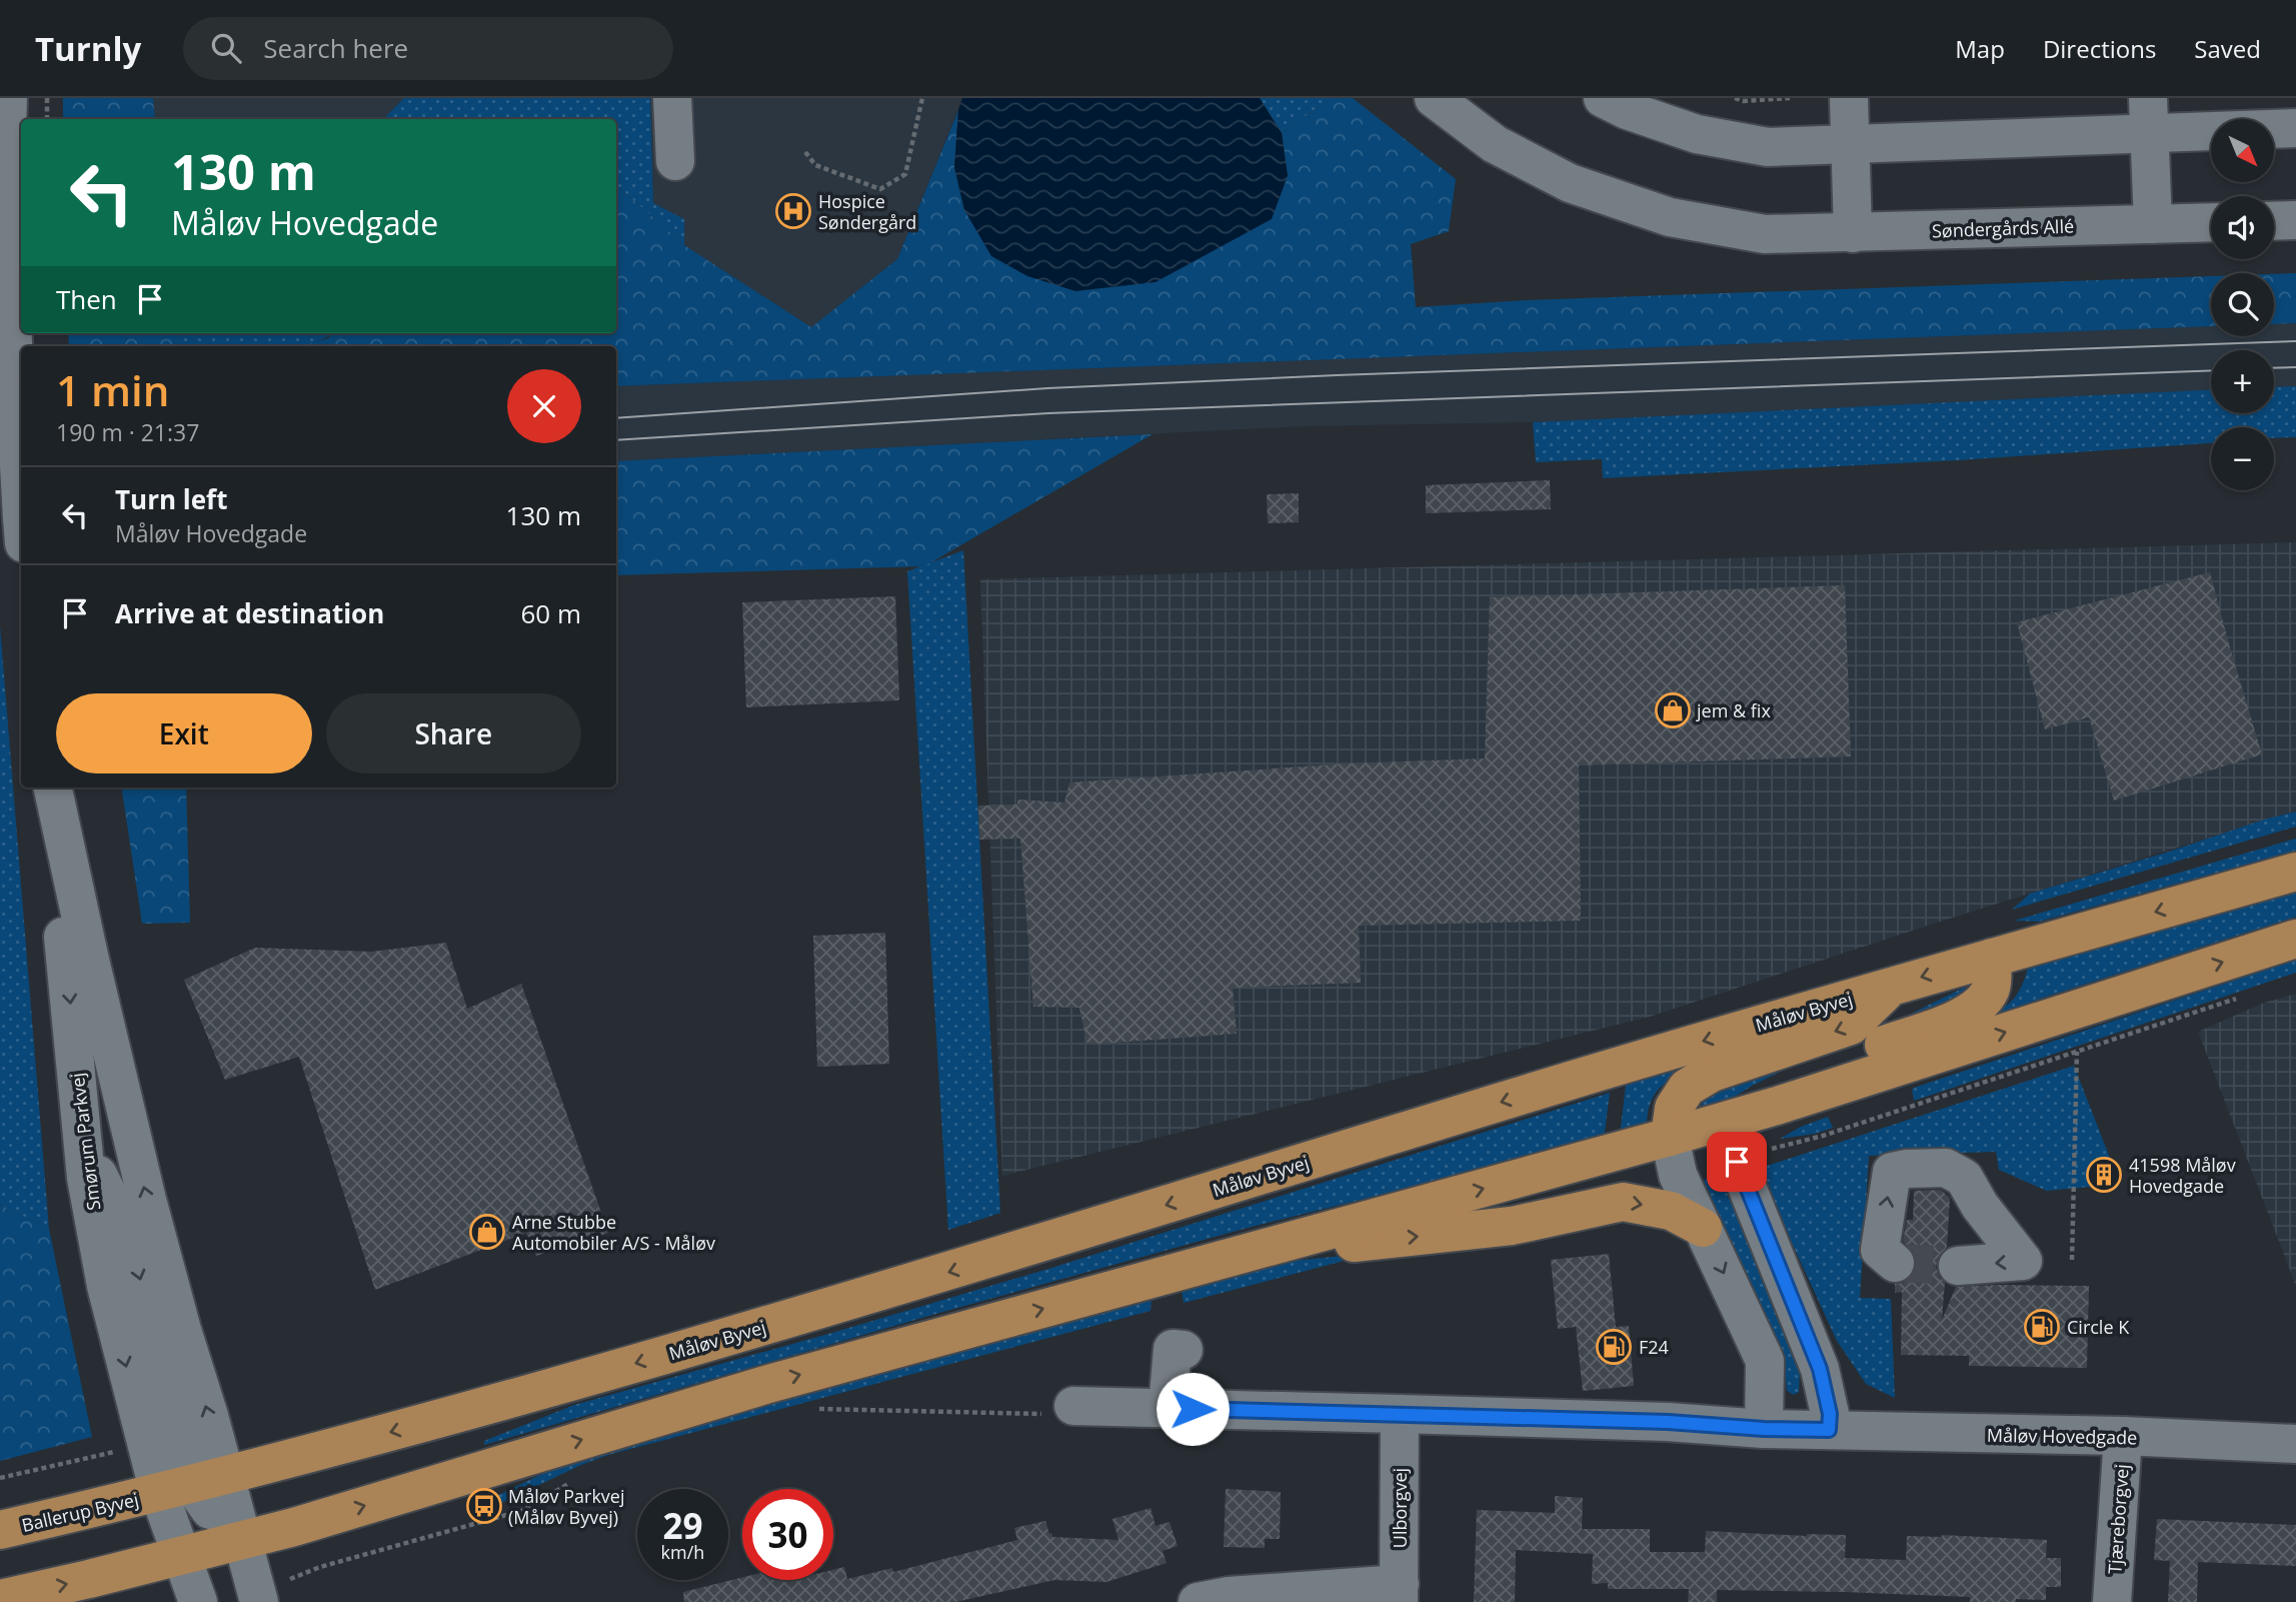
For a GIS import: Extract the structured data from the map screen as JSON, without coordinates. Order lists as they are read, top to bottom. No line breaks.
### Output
{"streets":{"main road":["Måløv Byvej","Ballerup Byvej"],"street":["Søndergårds Allé","Smørum Parkvej","Måløv Hovedgade","Ulborgvej","Tjæreborgvej"]},"crossings":[["Måløv Byvej","Smørum Parkvej"],["Måløv Byvej","Ballerup Byvej"],["Smørum Parkvej","Ballerup Byvej"],["Måløv Hovedgade","Ulborgvej"],["Måløv Hovedgade","Tjæreborgvej"]],"places":{"hospital":["Hospice Søndergård"],"shop":["jem & fix","Arne Stubbe Automobiler A/S - Måløv"],"building":["41598 Måløv Hovedgade"],"fuel station":["Circle K","F24"],"bus stop":["Måløv Parkvej (Måløv Byvej)"]},"north":"bottom right","page":{"header":"Turnly","search":"Search here","nav":["Map","Directions","Saved"],"map_buttons":["+","−"],"turn":["130 m","Måløv Hovedgade"],"then":"Then","heading":["1 min","190 m · 21:37"],"list":[{"name":"Turn left","note":"Måløv Hovedgade","value":"130 m"},{"name":"Arrive at destination","value":"60 m"}],"buttons":["Exit","Share"],"speed":"29 km/h","limit":"30"}}
